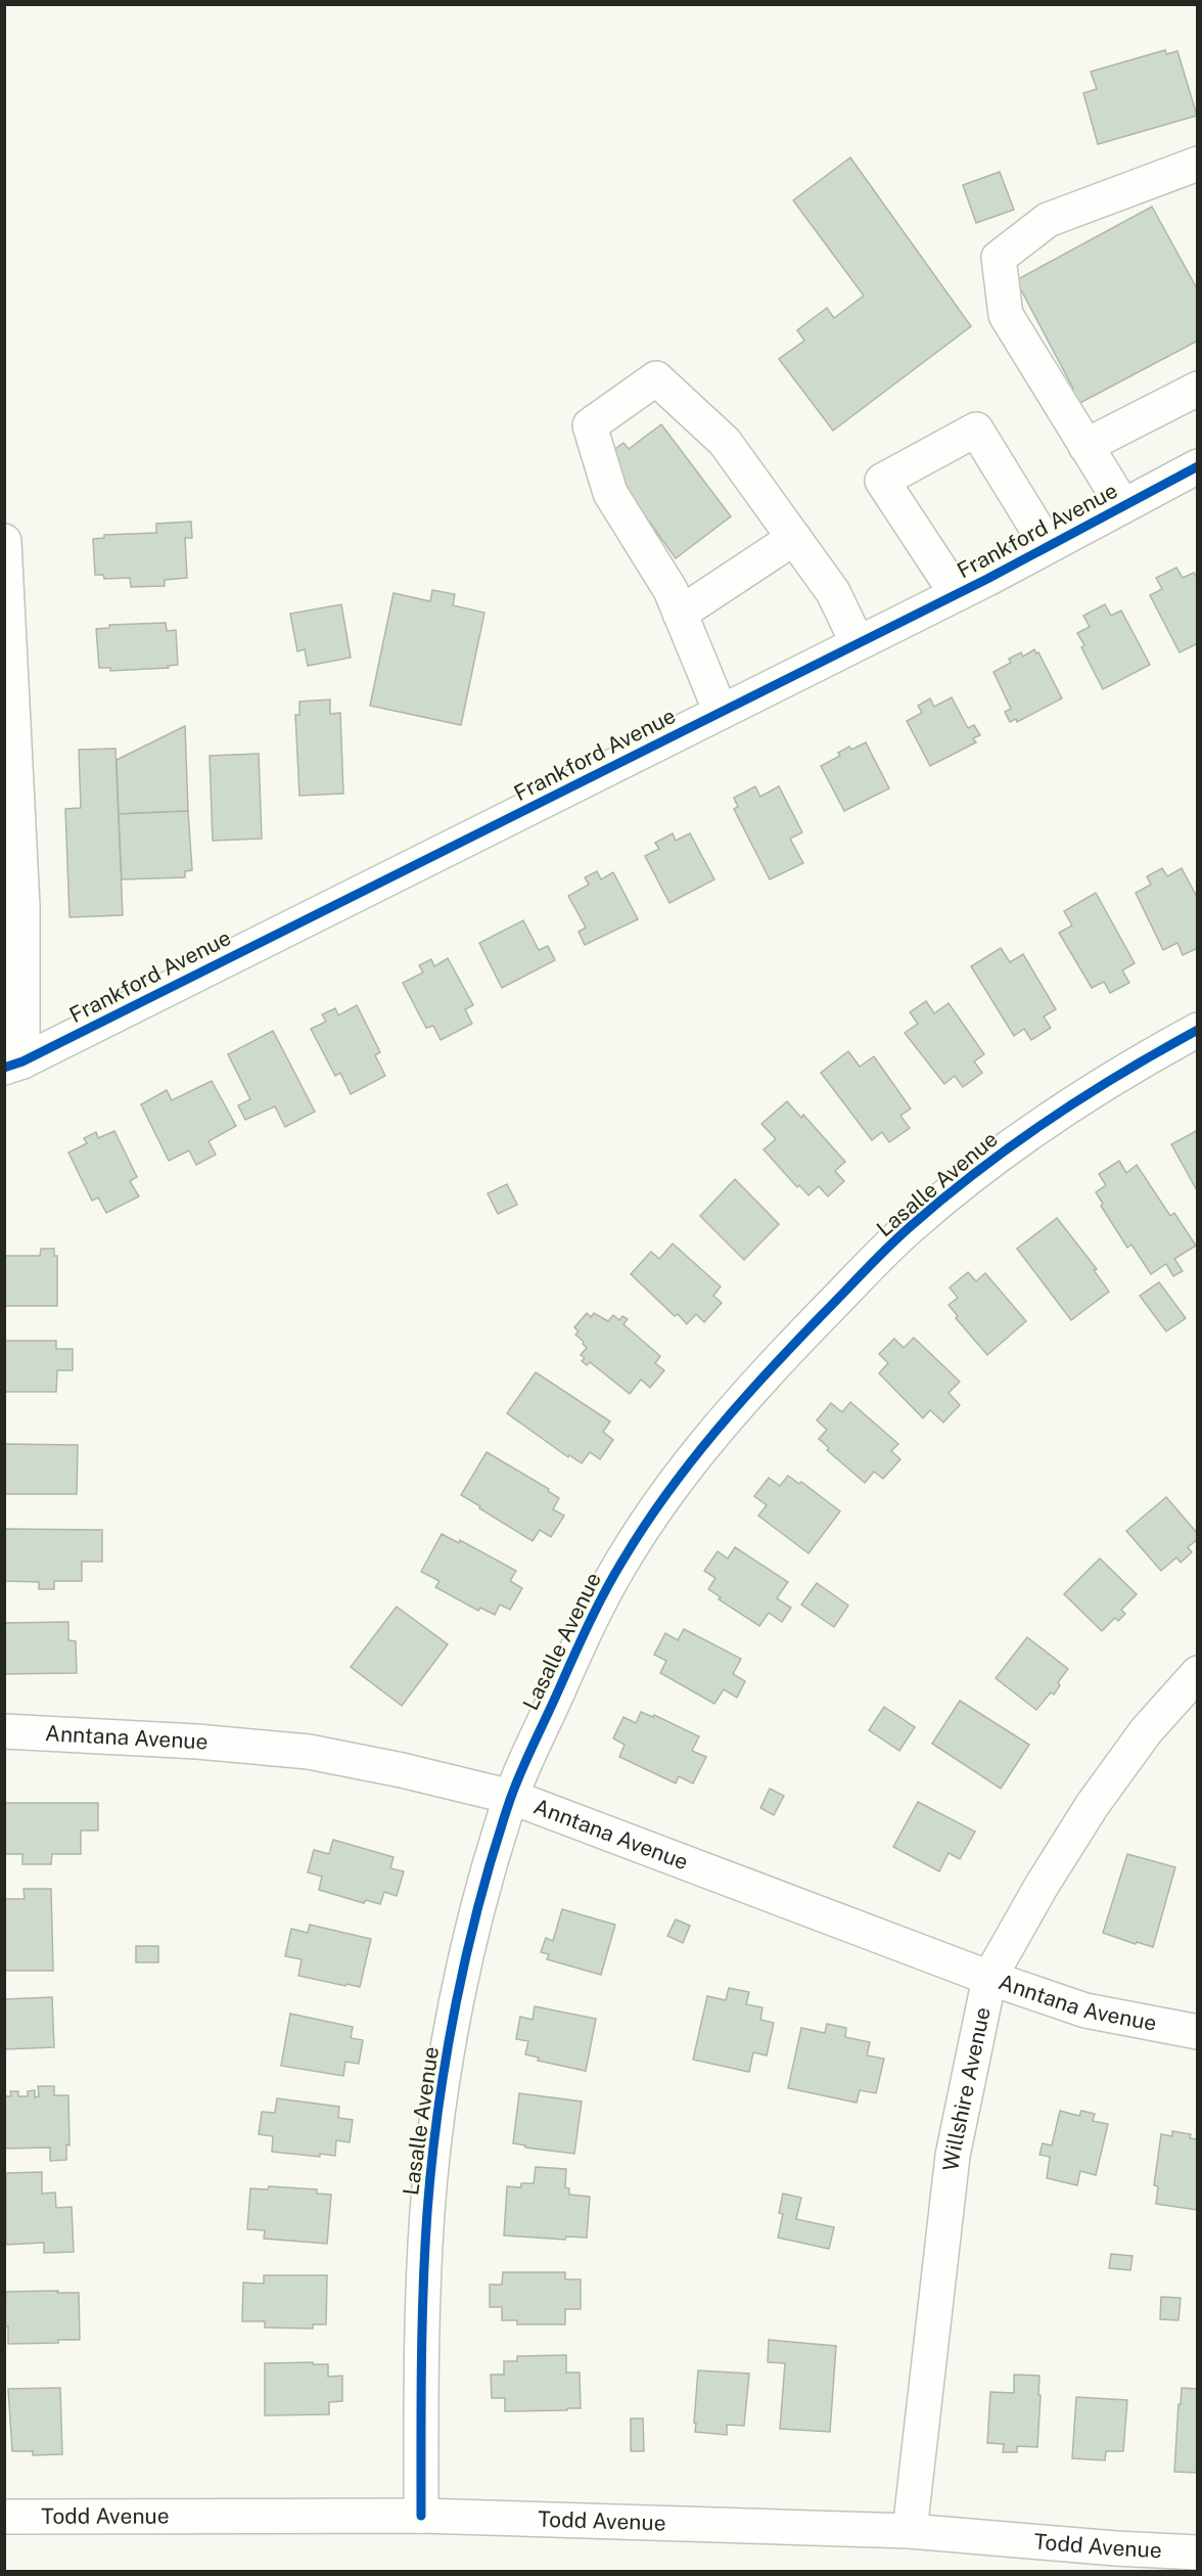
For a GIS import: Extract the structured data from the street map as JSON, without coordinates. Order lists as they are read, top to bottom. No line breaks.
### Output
{"streets":{"street":["Frankford Avenue","Lasalle Avenue","Anntana Avenue","Willshire Avenue","Todd Avenue"]},"crossings":[["Lasalle Avenue","Anntana Avenue"],["Lasalle Avenue","Todd Avenue"],["Anntana Avenue","Willshire Avenue"],["Willshire Avenue","Todd Avenue"]]}
